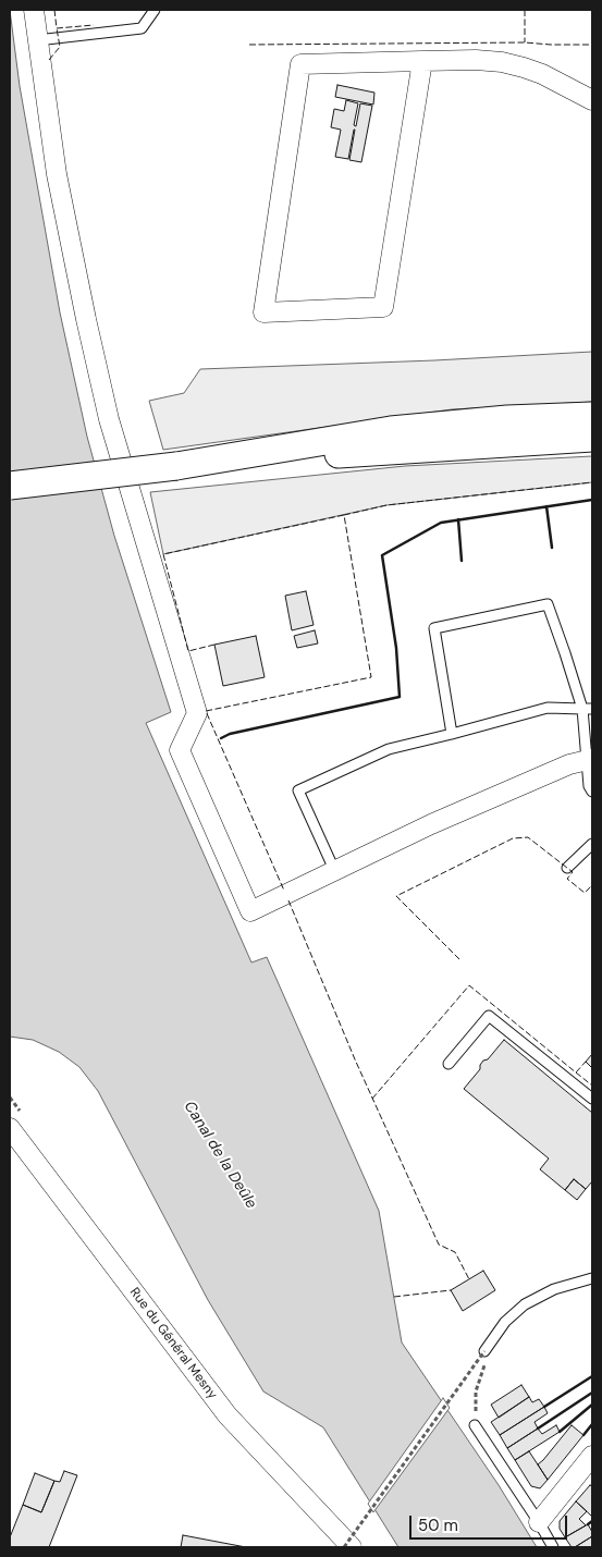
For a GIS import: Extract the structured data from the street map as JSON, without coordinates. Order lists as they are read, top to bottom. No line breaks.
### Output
{"streets":{"street":["Rue du Général Mesny"]},"water":["Canal de la Deûle"],"scale_bar":"50 m"}
